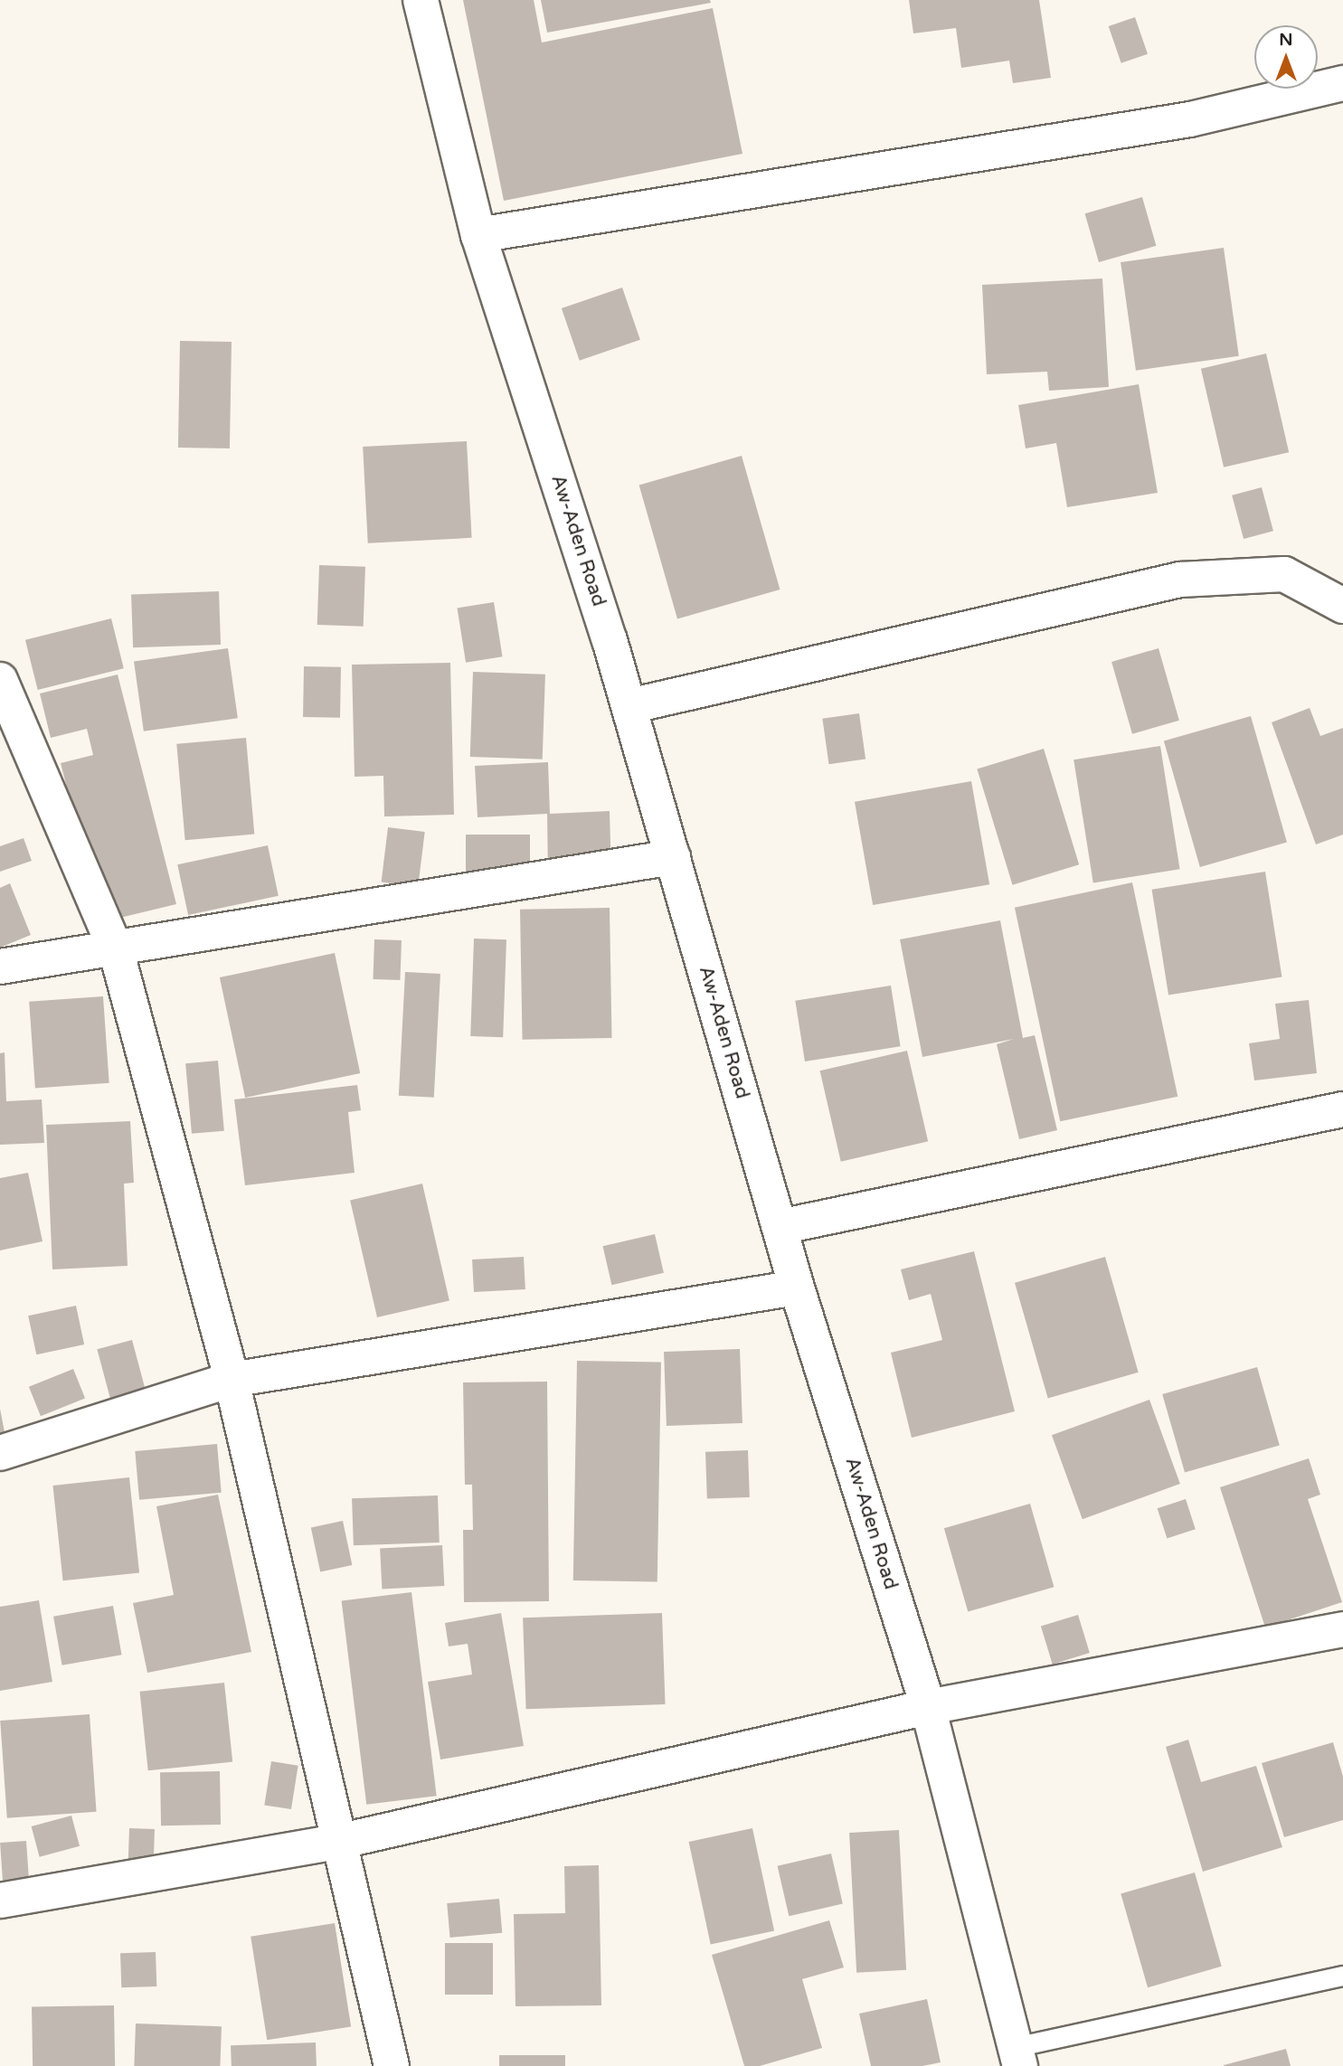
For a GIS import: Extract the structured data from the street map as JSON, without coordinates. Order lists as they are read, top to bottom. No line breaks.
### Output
{"streets":{"street":["Aw-Aden Road"]},"north":"top"}
